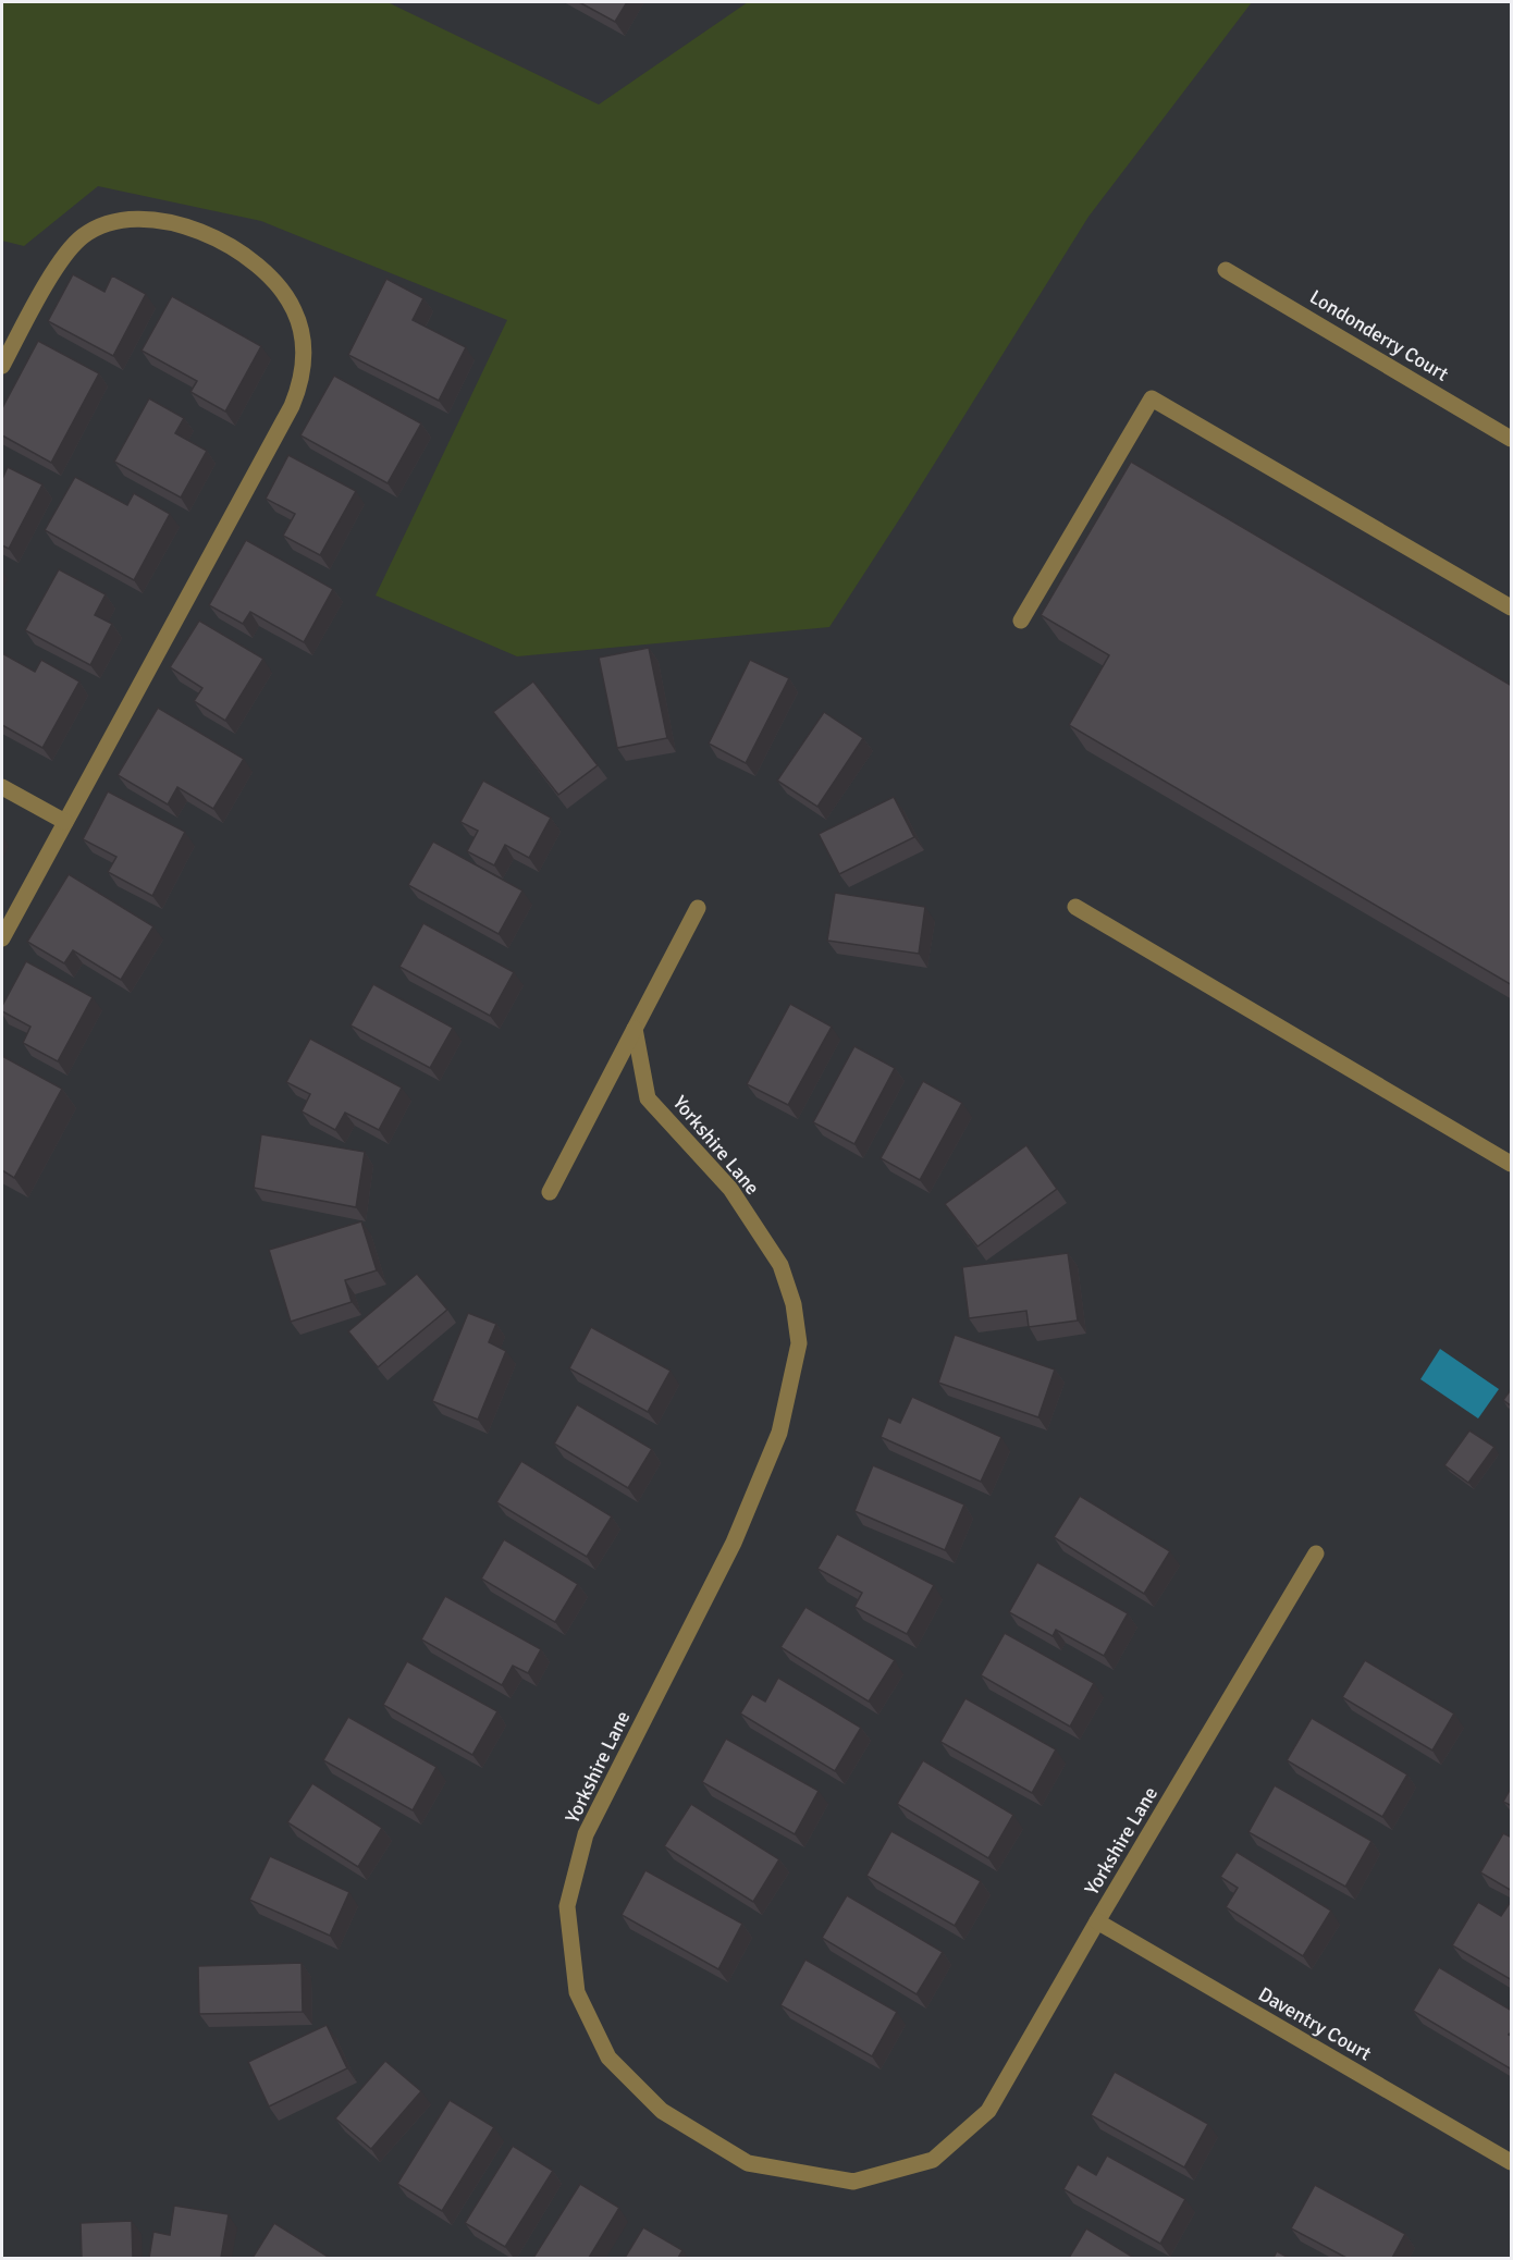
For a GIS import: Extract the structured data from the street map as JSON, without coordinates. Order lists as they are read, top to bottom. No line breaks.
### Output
{"streets":{"street":["Londonderry Court","Yorkshire Lane","Daventry Court"]},"crossings":[["Yorkshire Lane","Daventry Court"]]}
